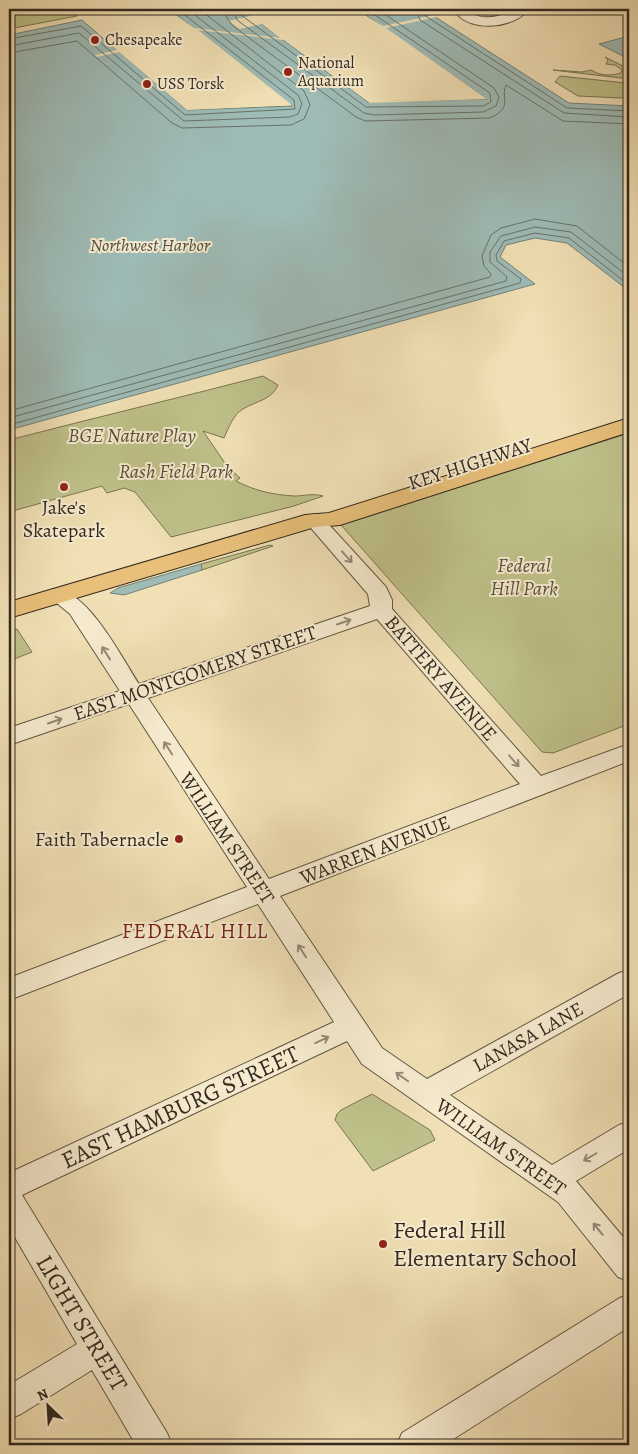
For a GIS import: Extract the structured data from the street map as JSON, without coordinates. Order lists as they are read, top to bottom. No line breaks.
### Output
{"streets":{"main road":["KEY HIGHWAY"],"street":["EAST MONTGOMERY STREET","BATTERY AVENUE","WILLIAM STREET","WARREN AVENUE","LANASA LANE","EAST HAMBURG STREET","LIGHT STREET"]},"crossings":[["KEY HIGHWAY","BATTERY AVENUE"],["KEY HIGHWAY","WILLIAM STREET"],["EAST MONTGOMERY STREET","BATTERY AVENUE"],["EAST MONTGOMERY STREET","WILLIAM STREET"],["BATTERY AVENUE","WARREN AVENUE"],["WILLIAM STREET","WARREN AVENUE"],["WILLIAM STREET","LANASA LANE"],["WILLIAM STREET","EAST HAMBURG STREET"]],"one_way":["EAST MONTGOMERY STREET","BATTERY AVENUE","WILLIAM STREET","EAST HAMBURG STREET"],"districts":["FEDERAL HILL"],"water":["Northwest Harbor"],"parks":["BGE Nature Play","Rash Field Park","Federal Hill Park"],"places":["Chesapeake","National Aquarium","USS Torsk","Jake's Skatepark","Faith Tabernacle","Federal Hill Elementary School"],"north":"top left"}
